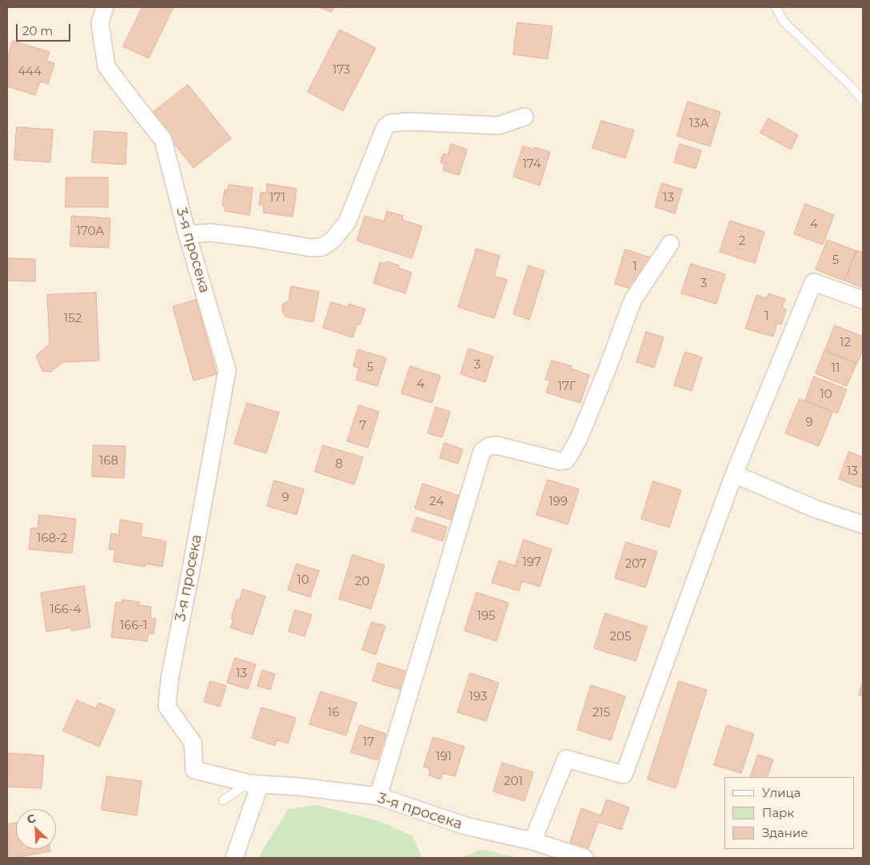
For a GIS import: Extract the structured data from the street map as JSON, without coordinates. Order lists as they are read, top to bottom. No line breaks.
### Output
{"streets":{"street":["3-я просека"]},"house_numbers":["173","444","13А","174","171","13","4","170А","2","5","1","3","1","152","12","3","5","11","4","17Г","10","9","7","168","8","13","9","24","199","168-2","197","207","10","20","166-4","195","166-1","205","13","193","16","215","17","191","201"],"legend":["Улица","Парк","Здание"],"scale_bar":"20 m","north":"top left"}
